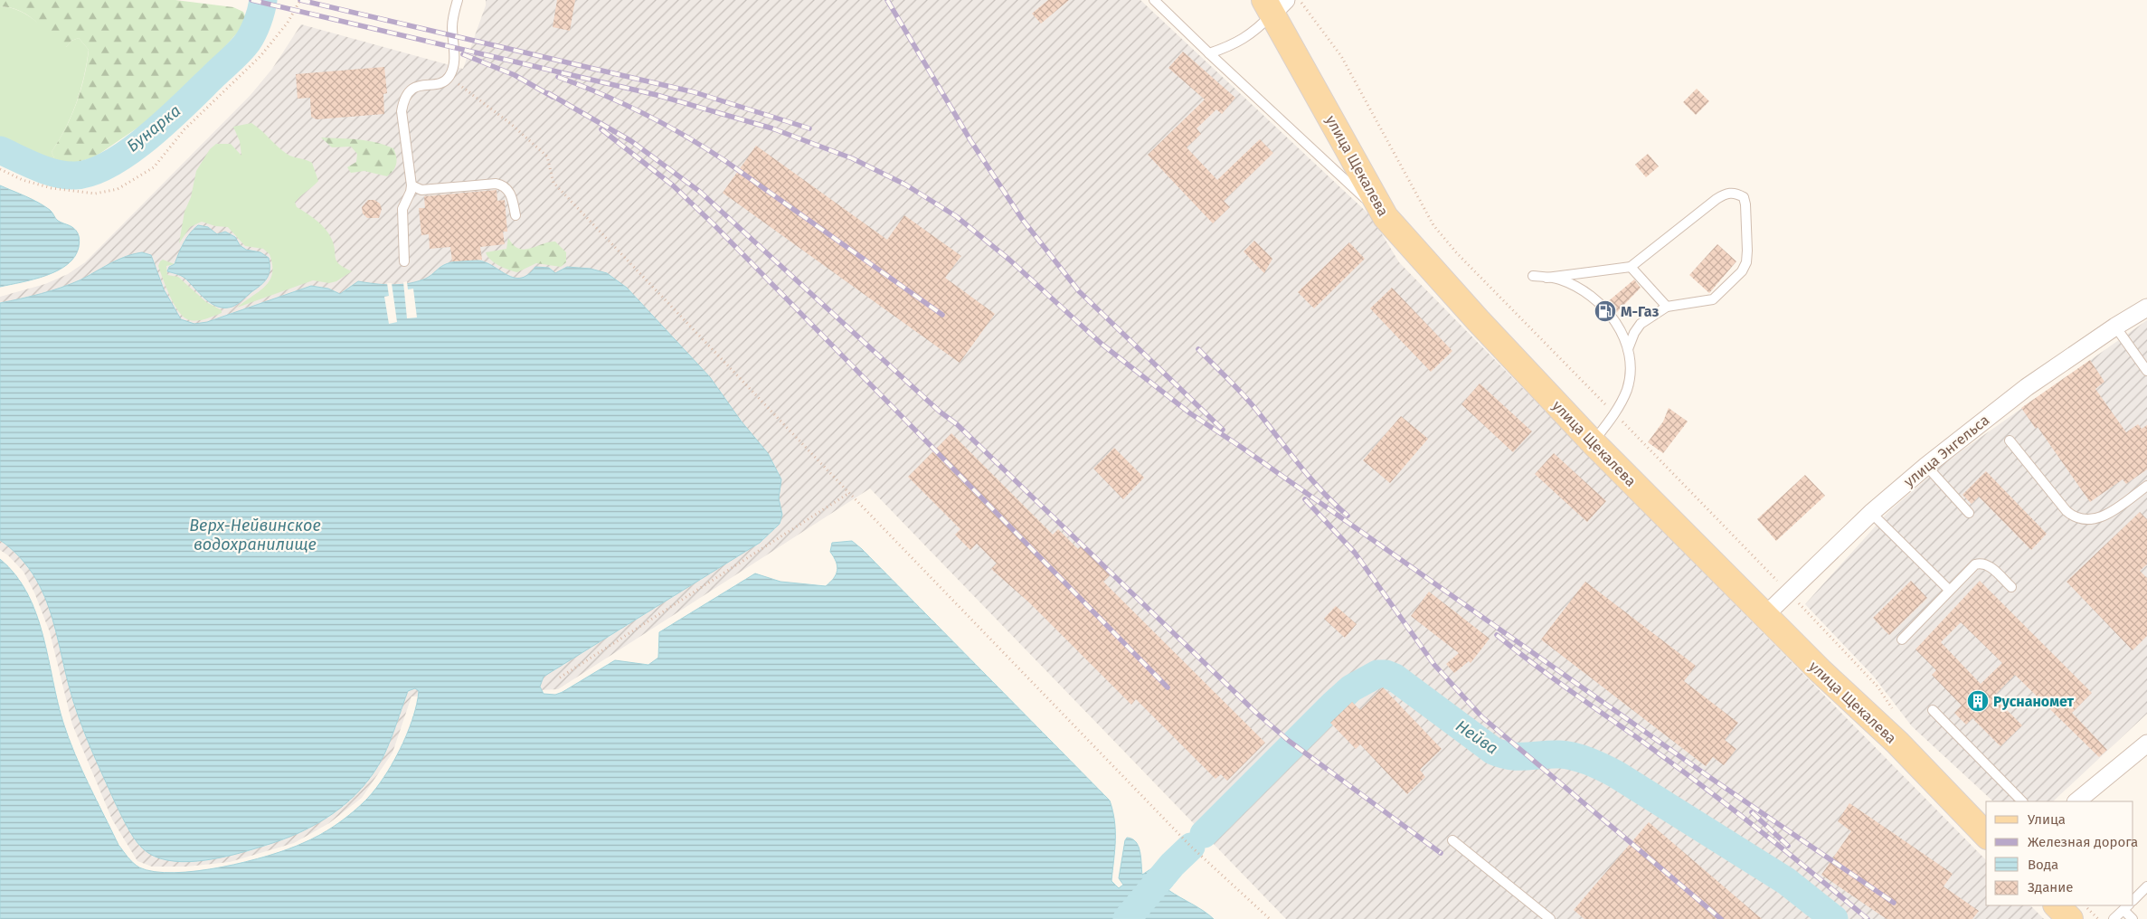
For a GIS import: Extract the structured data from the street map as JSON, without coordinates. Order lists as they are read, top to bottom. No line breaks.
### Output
{"streets":{"main road":["улица Щекалева"],"street":["улица Энгельса"]},"crossings":[["улица Щекалева","улица Энгельса"]],"water":["Бунарка","Верх-Нейвинское водохранилище","Нейва"],"places":{"fuel station":["М-Газ"],"building":["Руснаномет"]},"legend":["Улица","Железная дорога","Вода","Здание"]}
